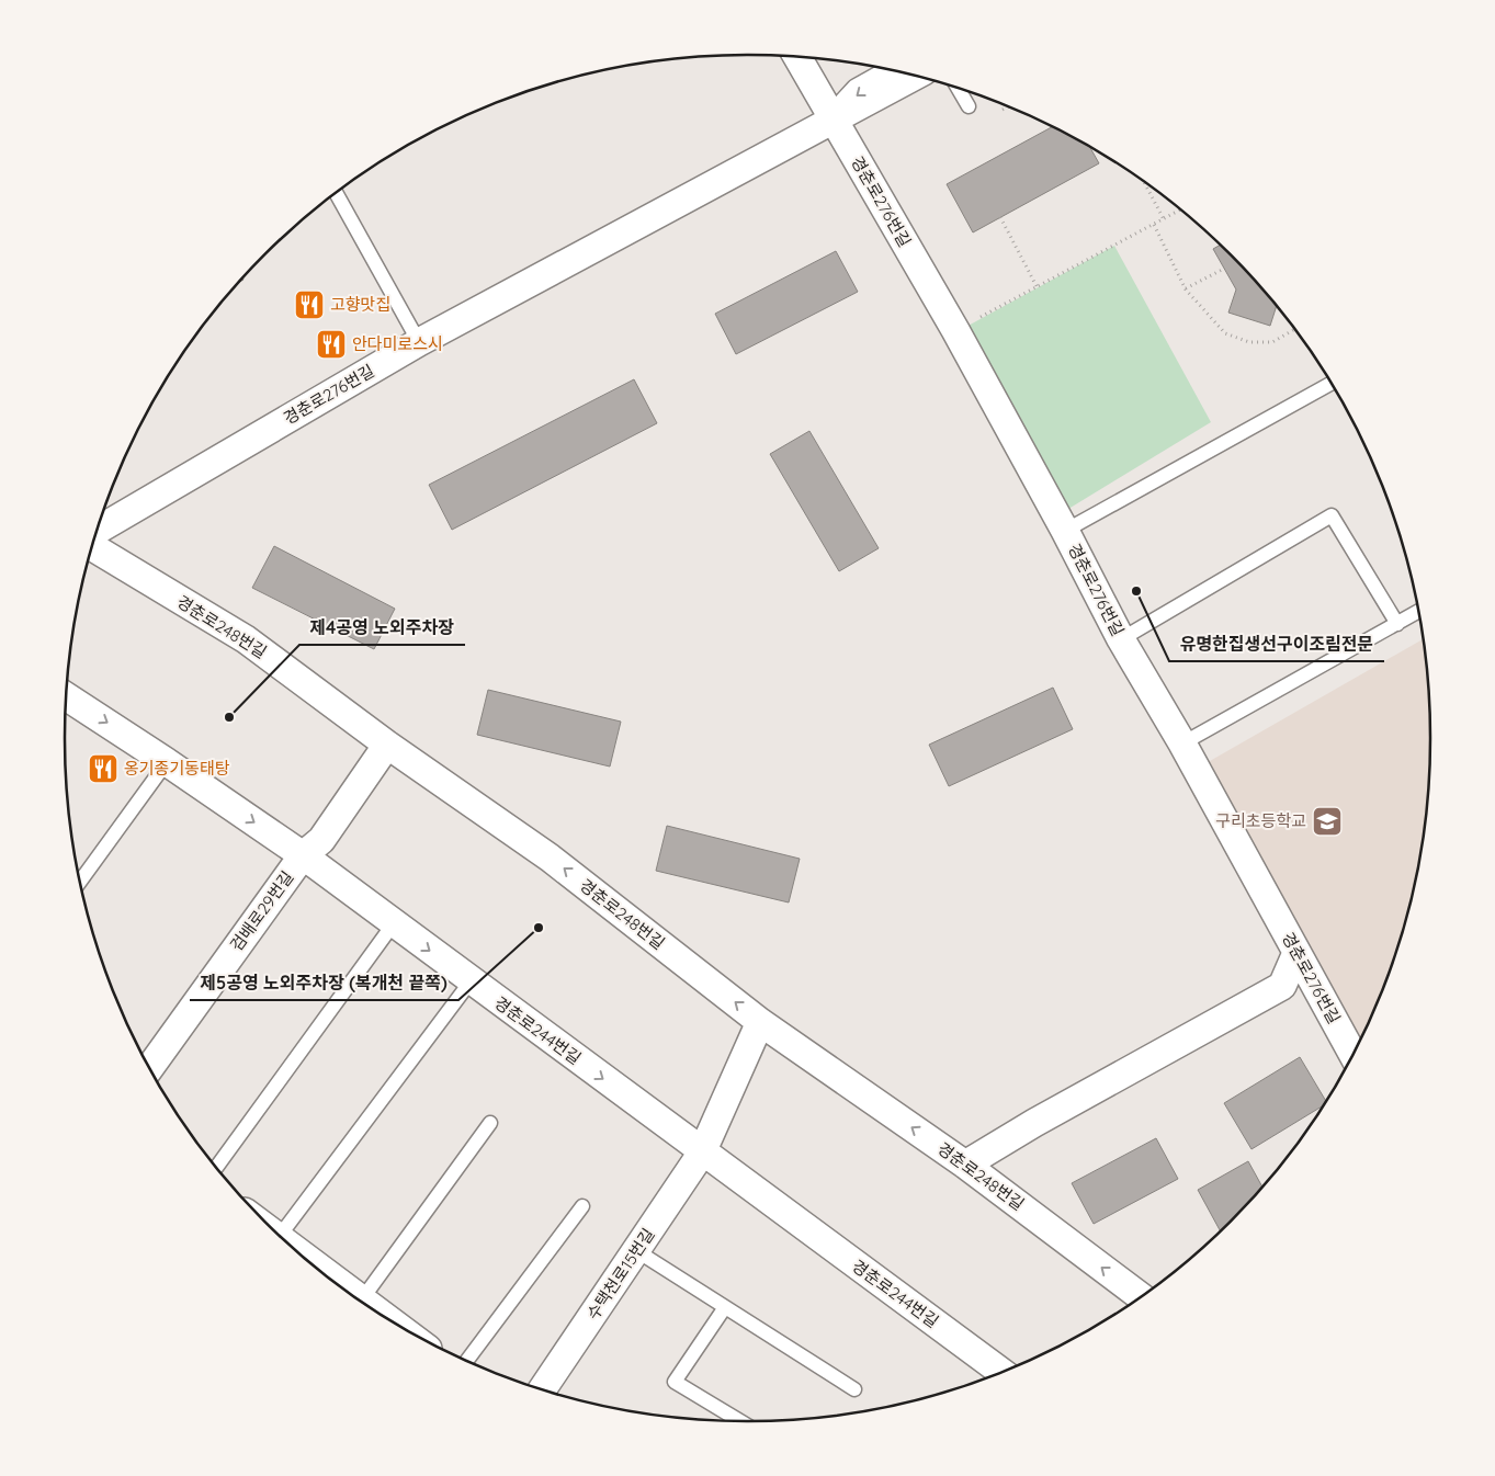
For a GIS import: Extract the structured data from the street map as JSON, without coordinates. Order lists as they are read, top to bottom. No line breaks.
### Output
{"streets":{"street":["경춘로276번길","경춘로248번길","검배로29번길","경춘로244번길","수택천로15번길"]},"crossings":[["경춘로248번길","검배로29번길"],["경춘로248번길","수택천로15번길"],["검배로29번길","경춘로244번길"],["경춘로244번길","수택천로15번길"]],"one_way":["경춘로248번길","경춘로244번길"],"places":{"restaurant":["고향맛집","안다미로스시","옹기종기동태탕"],"other":["유명한집생선구이조림전문","제4공영 노외주차장","제5공영 노외주차장 (복개천 끝쪽)"],"school or university":["구리초등학교"]}}
